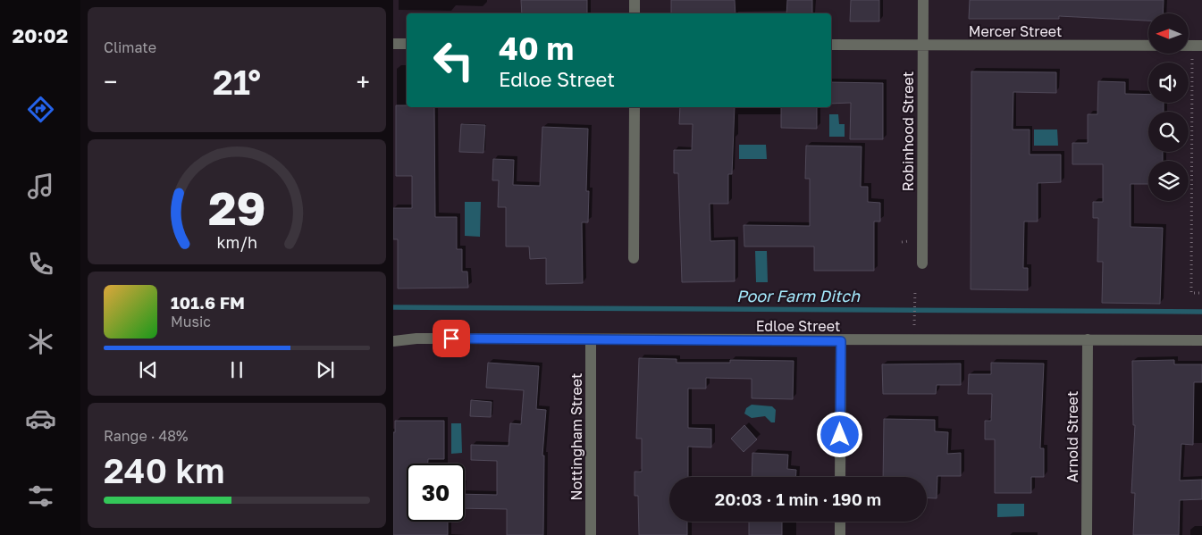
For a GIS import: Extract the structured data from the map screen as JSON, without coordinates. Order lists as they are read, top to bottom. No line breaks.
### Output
{"streets":{"street":["Mercer Street","Robinhood Street","Edloe Street","Nottingham Street","Arnold Street"]},"crossings":[["Mercer Street","Robinhood Street"],["Edloe Street","Nottingham Street"],["Edloe Street","Arnold Street"]],"water":["Poor Farm Ditch"],"north":"left","page":{"tabs":"20:02","tile":["Climate",["Range · 48%","240 km"]],"turn":["40 m","Edloe Street"],"heat":["−","21°","+"],"song":["101.6 FM","Music"],"limit":"30","trip":"20:03 · 1 min · 190 m","gauge":["29","km/h"]}}
